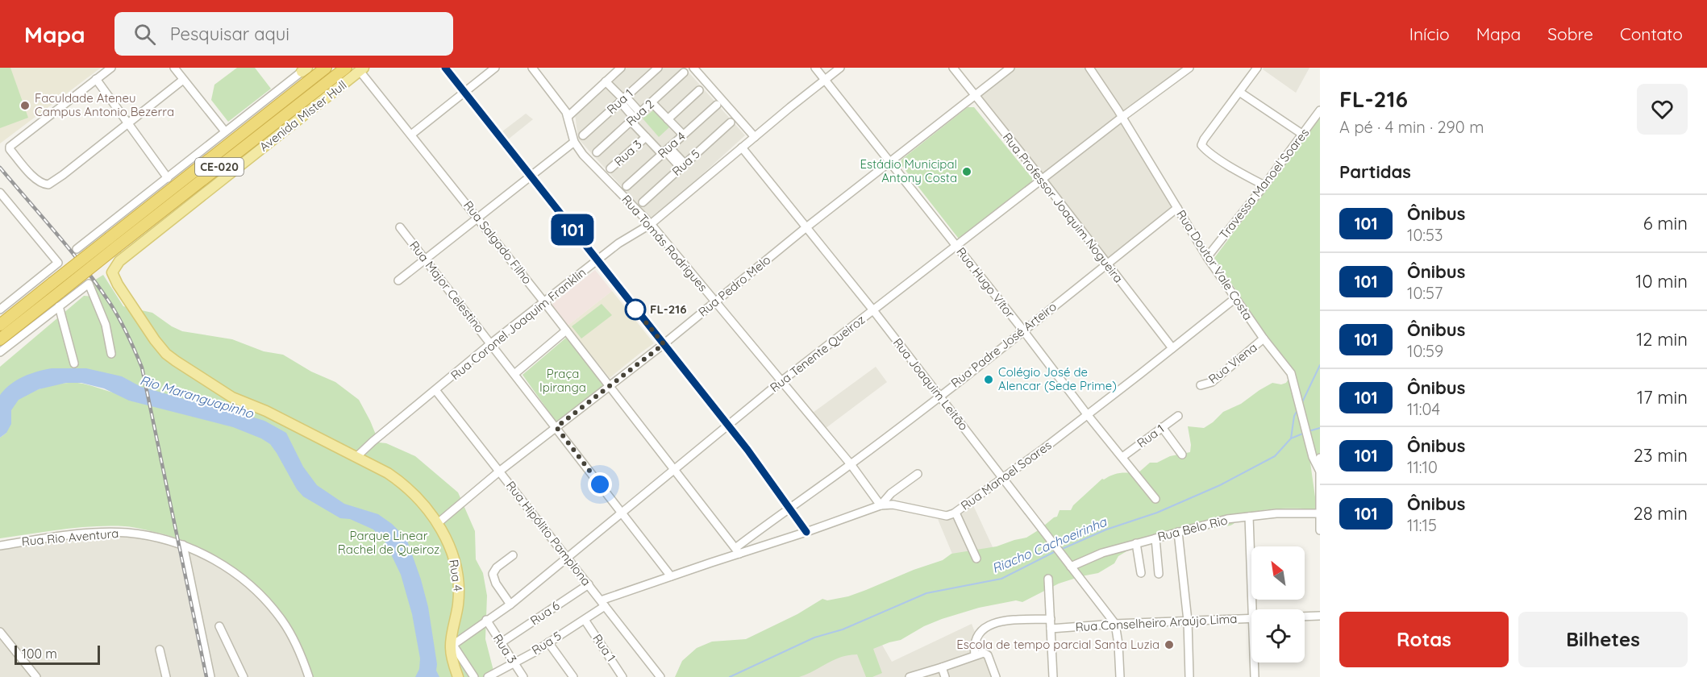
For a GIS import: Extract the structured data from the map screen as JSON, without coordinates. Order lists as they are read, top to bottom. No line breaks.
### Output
{"streets":{"highway":["Avenida Mister Hull","CE-020"],"main road":["Rua 4"],"street":["Rua 1","Rua 2","Rua 3","Rua 5","Travessa Manoel Soares","Rua Professor Joaquim Nogueira","Rua Salgado Filho","Rua Tomás Rodrigues","Rua Doutor Vale Costa","Rua Hugo Vítor","Rua Pedro Melo","Rua Major Celestino","Rua Coronel Joaquim Franklin","Rua Padre José Arteiro","Rua Tenente Queiroz","Rua Viena","Rua Joaquim Leitão","Rua Manoel Soares","Rua Belo Rio","Rua Hipólito Pamplona","Rua Rio Aventura","Rua 6","Rua Conselheiro Araújo Lima"]},"crossings":[["Rua 1","Rua 5"],["Rua 1","Rua Hugo Vítor"],["Avenida Mister Hull","Rua 4"],["Avenida Mister Hull","Rua Salgado Filho"],["Rua 4","Rua Pedro Melo"],["Rua 4","Rua Coronel Joaquim Franklin"],["Rua 4","Rua Tenente Queiroz"],["Rua 3","Rua 5"],["Rua 3","Rua Tenente Queiroz"],["Rua 3","Rua 6"],["Rua 5","Rua Manoel Soares"],["Rua 5","Rua Hipólito Pamplona"],["Travessa Manoel Soares","Rua Doutor Vale Costa"],["Rua Professor Joaquim Nogueira","Rua Pedro Melo"],["Rua Professor Joaquim Nogueira","Rua Padre José Arteiro"],["Rua Professor Joaquim Nogueira","Rua Tenente Queiroz"],["Rua Professor Joaquim Nogueira","Rua Manoel Soares"],["Rua Salgado Filho","Rua Pedro Melo"],["Rua Salgado Filho","Rua Coronel Joaquim Franklin"],["Rua Salgado Filho","Rua Padre José Arteiro"],["Rua Salgado Filho","Rua Tenente Queiroz"],["Rua Salgado Filho","Rua Manoel Soares"],["Rua Tomás Rodrigues","Rua Pedro Melo"],["Rua Tomás Rodrigues","Rua Coronel Joaquim Franklin"],["Rua Tomás Rodrigues","Rua Padre José Arteiro"],["Rua Tomás Rodrigues","Rua Tenente Queiroz"],["Rua Tomás Rodrigues","Rua Manoel Soares"],["Rua Doutor Vale Costa","Rua Padre José Arteiro"],["Rua Doutor Vale Costa","Rua Tenente Queiroz"],["Rua Doutor Vale Costa","Rua Viena"],["Rua Doutor Vale Costa","Rua Manoel Soares"],["Rua Doutor Vale Costa","Rua Belo Rio"],["Rua Hugo Vítor","Rua Pedro Melo"],["Rua Hugo Vítor","Rua Coronel Joaquim Franklin"],["Rua Hugo Vítor","Rua Padre José Arteiro"],["Rua Hugo Vítor","Rua Tenente Queiroz"],["Rua Hugo Vítor","Rua Manoel Soares"],["Rua Pedro Melo","Rua Major Celestino"],["Rua Pedro Melo","Rua Joaquim Leitão"],["Rua Pedro Melo","Rua Hipólito Pamplona"],["Rua Major Celestino","Rua Coronel Joaquim Franklin"],["Rua Major Celestino","Rua Tenente Queiroz"],["Rua Major Celestino","Rua Manoel Soares"],["Rua Coronel Joaquim Franklin","Rua Joaquim Leitão"],["Rua Coronel Joaquim Franklin","Rua Hipólito Pamplona"],["Rua Padre José Arteiro","Rua Joaquim Leitão"],["Rua Padre José Arteiro","Rua Manoel Soares"],["Rua Tenente Queiroz","Rua Joaquim Leitão"],["Rua Tenente Queiroz","Rua Hipólito Pamplona"],["Rua Joaquim Leitão","Rua Manoel Soares"],["Rua Joaquim Leitão","Rua Belo Rio"],["Rua Joaquim Leitão","Rua Conselheiro Araújo Lima"],["Rua Manoel Soares","Rua Hipólito Pamplona"],["Rua Hipólito Pamplona","Rua 6"]],"water":["Rio Maranguapinho","Riacho Cachoeirinha"],"parks":["Praça Ipiranga","Parque Linear Rachel de Queiroz"],"places":["Faculdade Ateneu Campus Antonio Bezerra","Estádio Municipal Antony Costa","FL-216","Colégio José de Alencar (Sede Prime)","Escola de tempo parcial Santa Luzia"],"lines":["bus line 101"],"scale_bar":"100 m","north":"top left","page":{"header":"Mapa","search":"Pesquisar aqui","nav":["Início","Mapa","Sobre","Contato"],"on_map":"101","heading":[["FL-216","A pé · 4 min · 290 m"],"Partidas"],"list":[{"mark":"101","name":"Ônibus","note":"10:53","value":"6 min"},{"mark":"101","name":"Ônibus","note":"10:57","value":"10 min"},{"mark":"101","name":"Ônibus","note":"10:59","value":"12 min"},{"mark":"101","name":"Ônibus","note":"11:04","value":"17 min"},{"mark":"101","name":"Ônibus","note":"11:10","value":"23 min"},{"mark":"101","name":"Ônibus","note":"11:15","value":"28 min"}],"buttons":["Rotas","Bilhetes"],"scale":"100 m"}}
